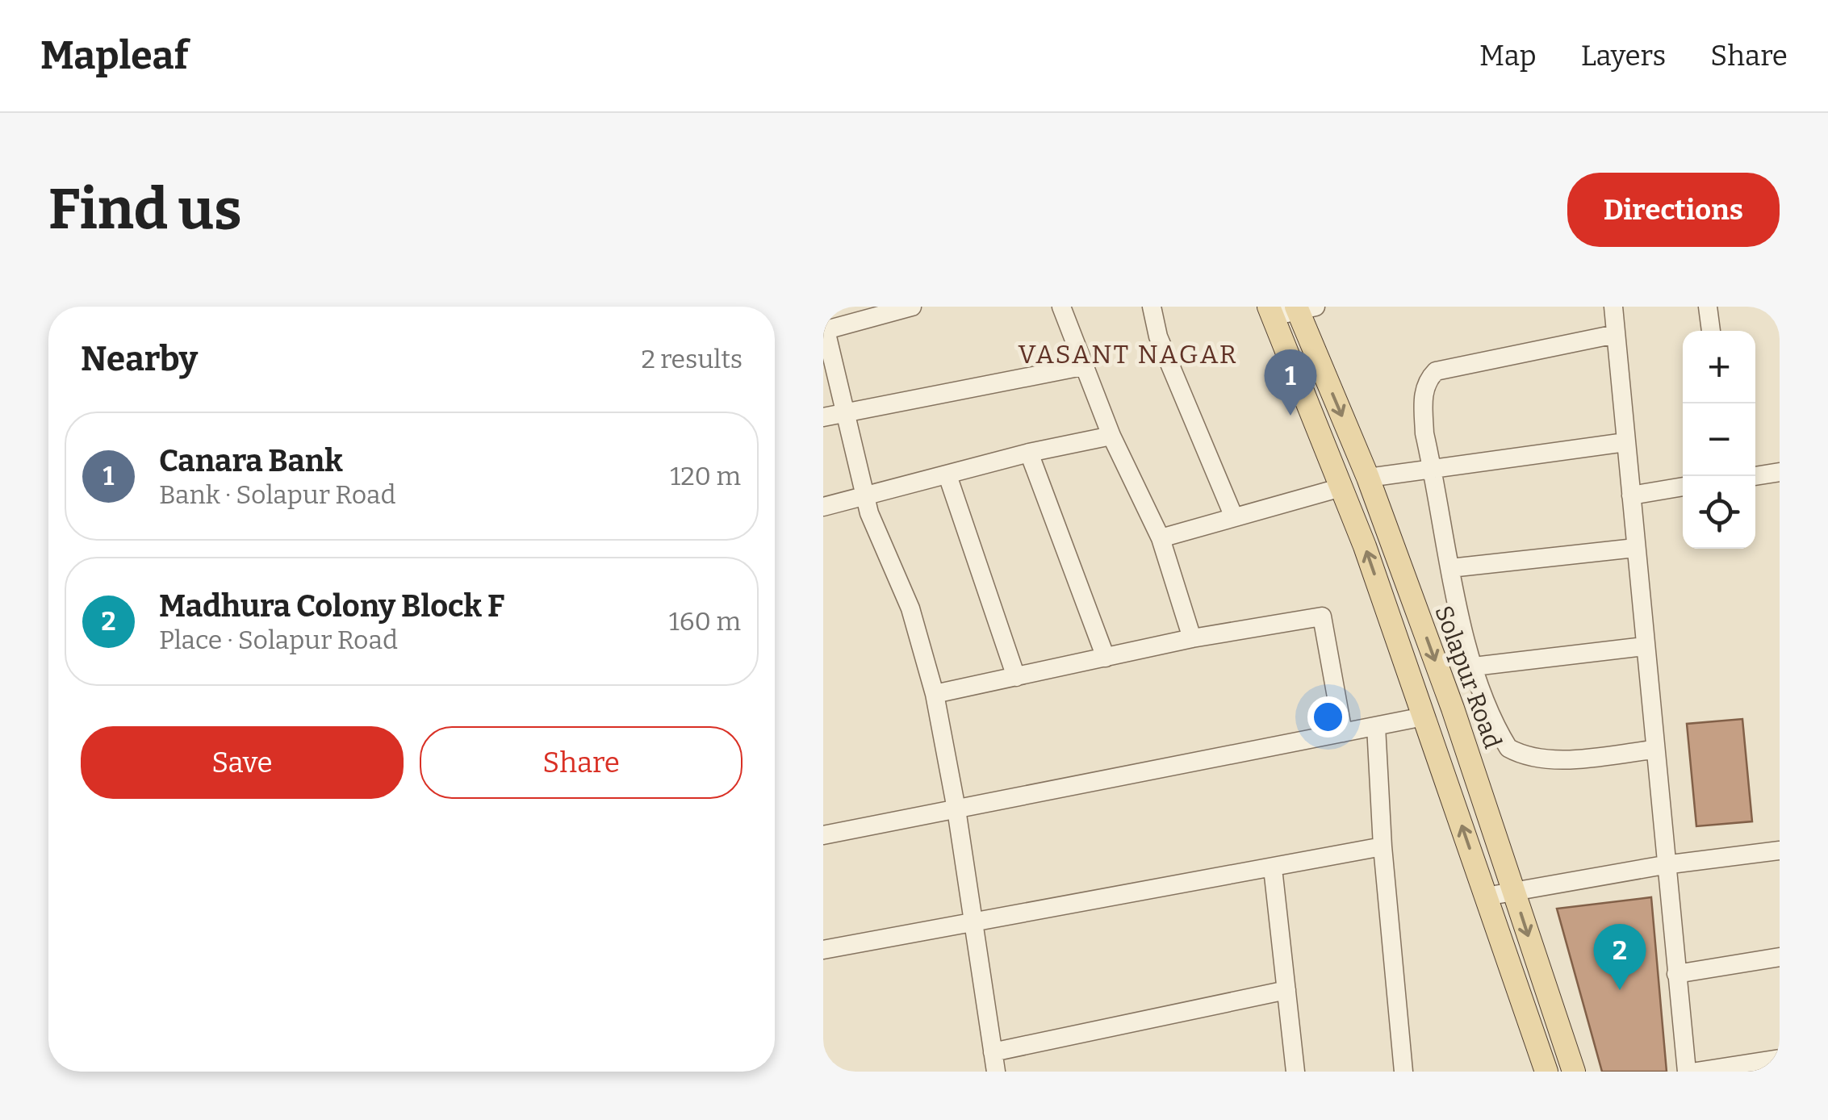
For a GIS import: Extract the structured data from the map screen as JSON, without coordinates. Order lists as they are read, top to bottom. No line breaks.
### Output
{"streets":{"main road":["Solapur Road"]},"districts":["VASANT NAGAR"],"page":{"header":"Mapleaf","nav":["Map","Layers","Share"],"buttons":["Directions",["Save","Share"]],"title":"Find us","heading":["Nearby","2 results"],"map_buttons":["+","−"],"pins":["1","2"],"list":[{"mark":"1","name":"Canara Bank","note":"Bank · Solapur Road","value":"120 m"},{"mark":"2","name":"Madhura Colony Block F","note":"Place · Solapur Road","value":"160 m"}]}}
